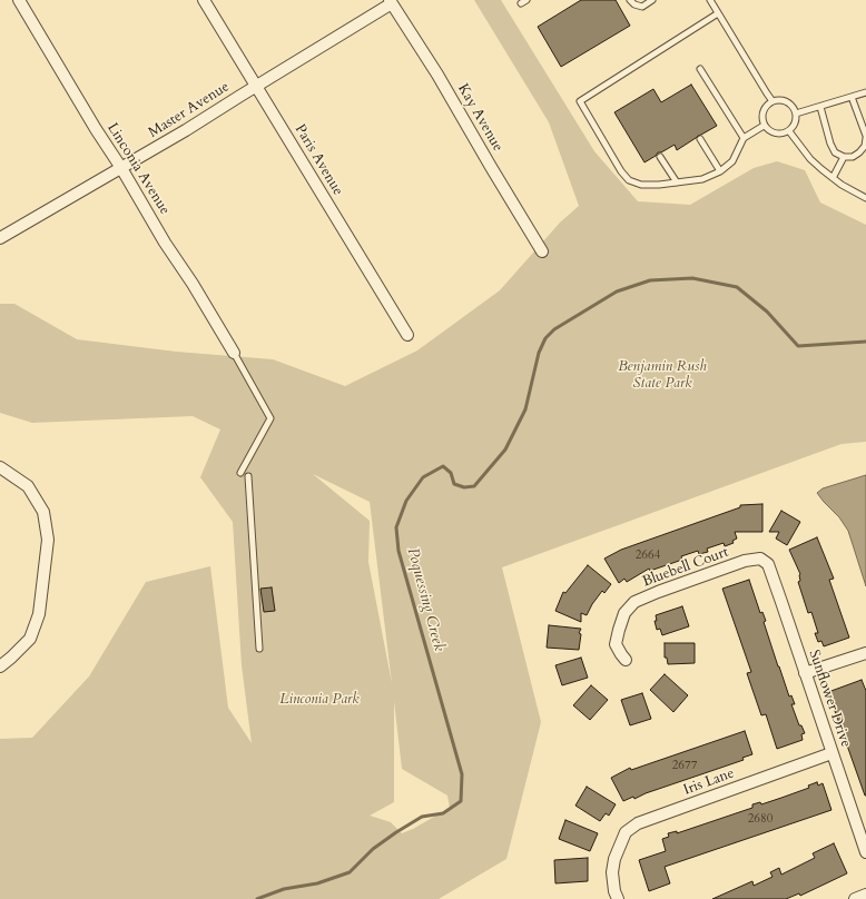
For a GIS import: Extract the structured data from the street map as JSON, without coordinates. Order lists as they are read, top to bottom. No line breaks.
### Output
{"streets":{"street":["Master Avenue","Kay Avenue","Paris Avenue","Linconia Avenue","Bluebell Court","Sunflower Drive","Iris Lane"]},"crossings":[["Master Avenue","Kay Avenue"],["Master Avenue","Paris Avenue"],["Master Avenue","Linconia Avenue"],["Bluebell Court","Sunflower Drive"],["Sunflower Drive","Iris Lane"]],"water":["Poquessing Creek"],"parks":["Benjamin Rush State Park","Linconia Park"],"house_numbers":["2664","2677","2680"]}
